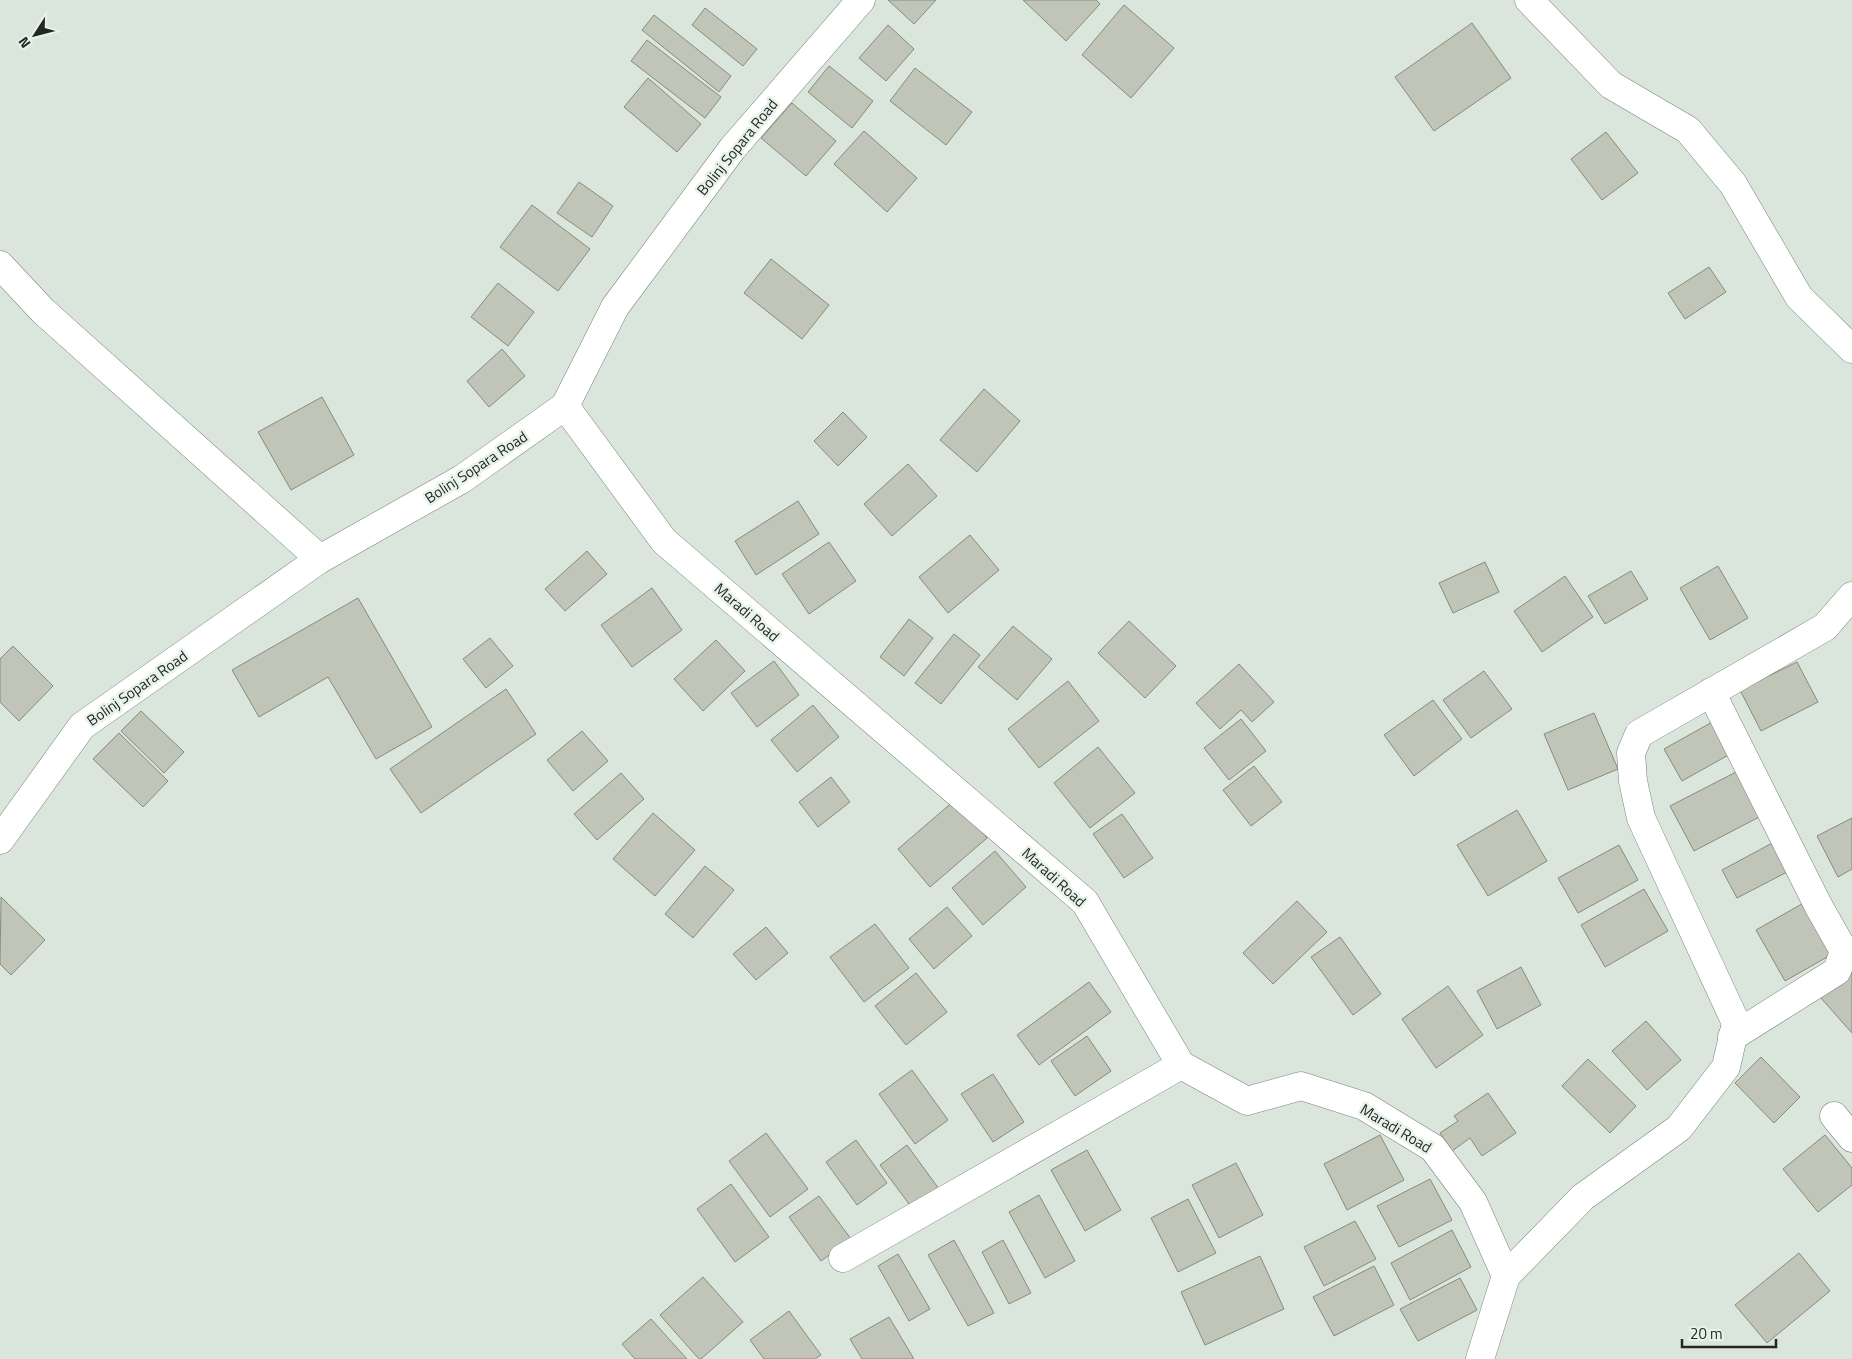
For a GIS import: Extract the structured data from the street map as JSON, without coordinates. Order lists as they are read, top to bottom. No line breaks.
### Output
{"streets":{"street":["Bolinj Sopara Road","Maradi Road"]},"crossings":[["Bolinj Sopara Road","Maradi Road"]],"scale_bar":"20 m","north":"bottom left"}
